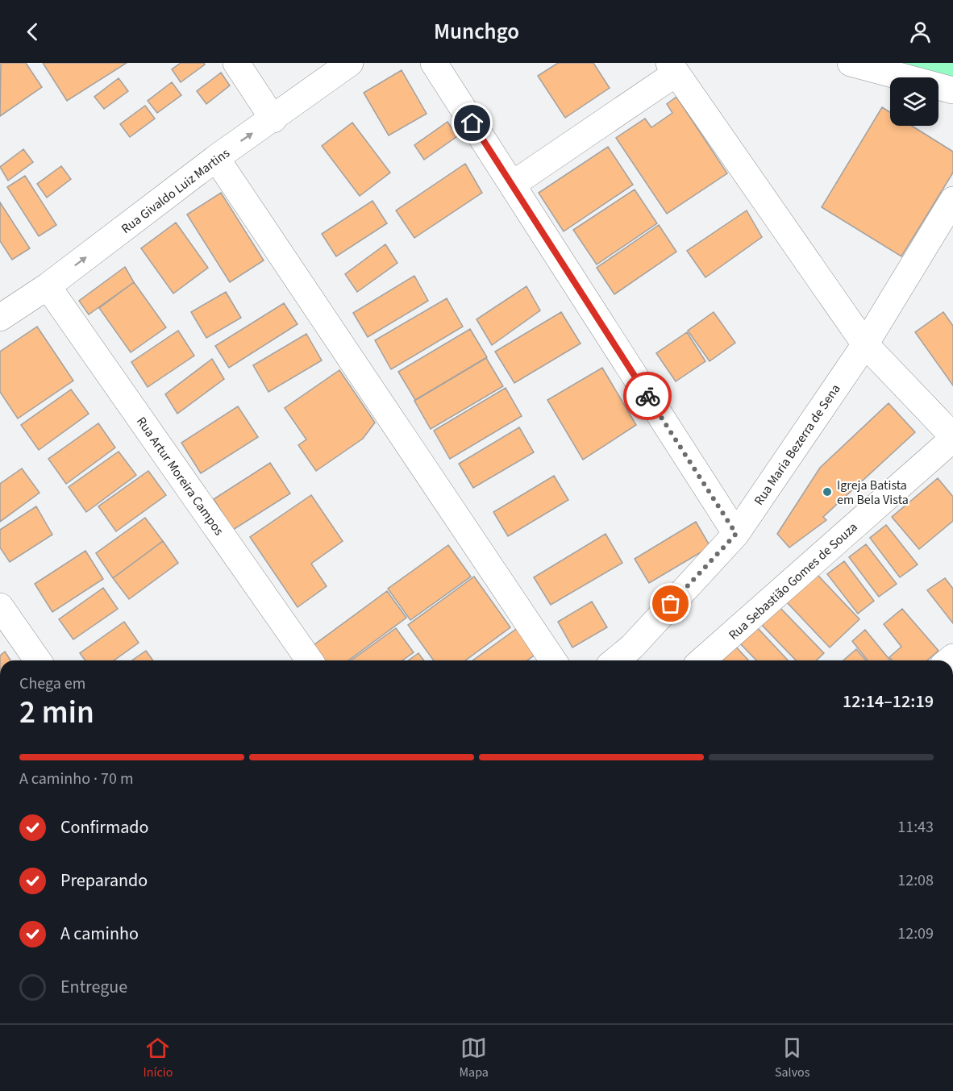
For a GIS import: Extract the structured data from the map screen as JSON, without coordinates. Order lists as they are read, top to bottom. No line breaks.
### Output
{"streets":{"street":["Rua Givaldo Luiz Martins","Rua Maria Bezerra de Sena","Rua Artur Moreira Campos","Rua Sebastião Gomes de Souza"]},"crossings":[["Rua Givaldo Luiz Martins","Rua Artur Moreira Campos"]],"one_way":["Rua Givaldo Luiz Martins"],"places":["Igreja Batista em Bela Vista"],"page":{"header":"Munchgo","heading":["2 min","Chega em","12:14–12:19"],"bar":"A caminho · 70 m","list":[["Confirmado","11:43"],["Preparando","12:08"],["A caminho","12:09"],"Entregue"],"tabs":["Início","Mapa","Salvos"]}}
